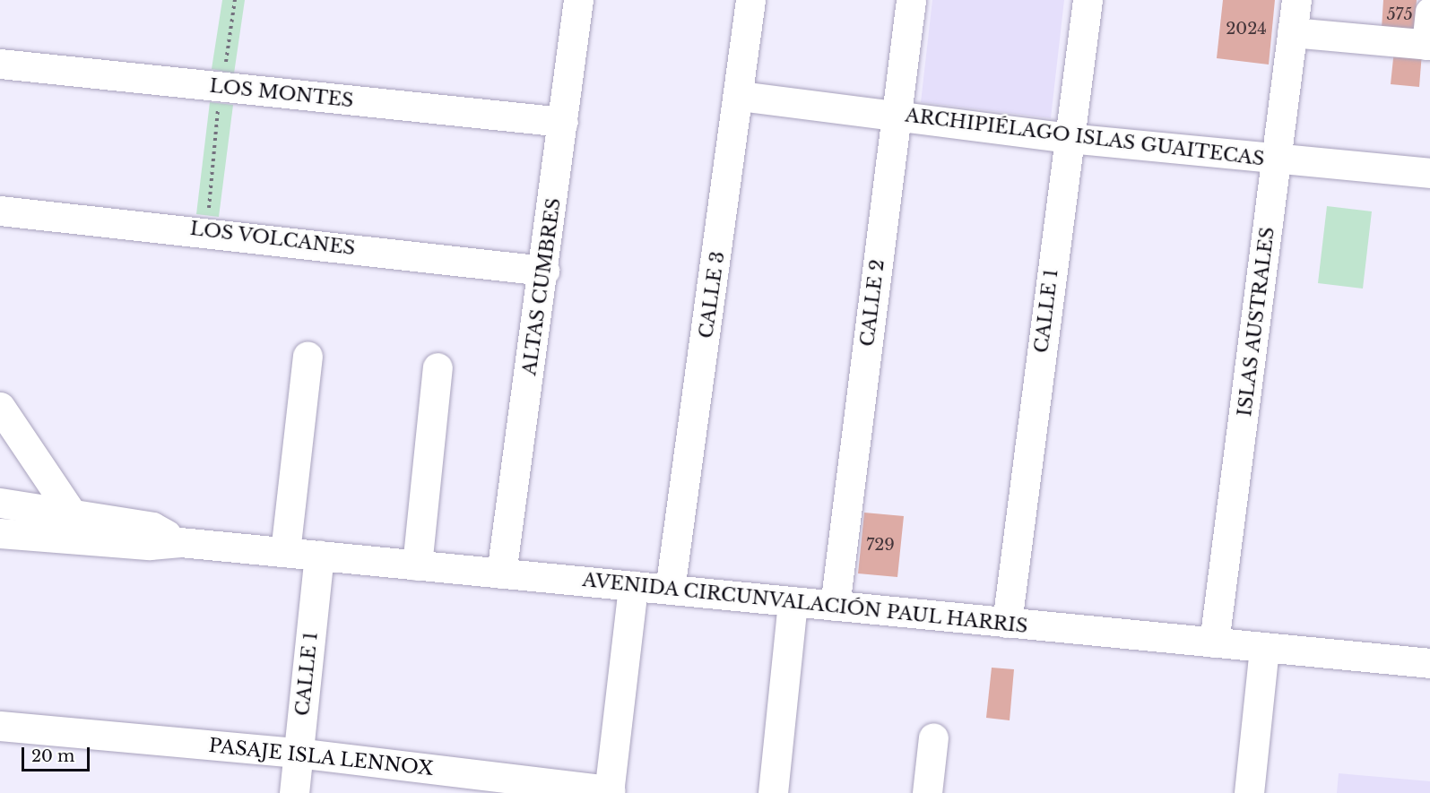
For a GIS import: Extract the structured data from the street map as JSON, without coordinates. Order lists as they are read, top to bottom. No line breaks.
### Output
{"streets":{"street":["LOS MONTES","ARCHIPIÉLAGO ISLAS GUAITECAS","LOS VOLCANES","ALTAS CUMBRES","CALLE 3","CALLE 2","CALLE 1","ISLAS AUSTRALES","AVENIDA CIRCUNVALACIÓN PAUL HARRIS","PASAJE ISLA LENNOX"]},"crossings":[["LOS MONTES","ALTAS CUMBRES"],["ARCHIPIÉLAGO ISLAS GUAITECAS","CALLE 3"],["ARCHIPIÉLAGO ISLAS GUAITECAS","CALLE 2"],["ARCHIPIÉLAGO ISLAS GUAITECAS","CALLE 1"],["ARCHIPIÉLAGO ISLAS GUAITECAS","ISLAS AUSTRALES"],["LOS VOLCANES","ALTAS CUMBRES"],["ALTAS CUMBRES","AVENIDA CIRCUNVALACIÓN PAUL HARRIS"],["CALLE 3","AVENIDA CIRCUNVALACIÓN PAUL HARRIS"],["CALLE 2","AVENIDA CIRCUNVALACIÓN PAUL HARRIS"],["CALLE 1","AVENIDA CIRCUNVALACIÓN PAUL HARRIS"],["CALLE 1","PASAJE ISLA LENNOX"],["ISLAS AUSTRALES","AVENIDA CIRCUNVALACIÓN PAUL HARRIS"]],"house_numbers":["575","2024","729"],"scale_bar":"20 m"}
